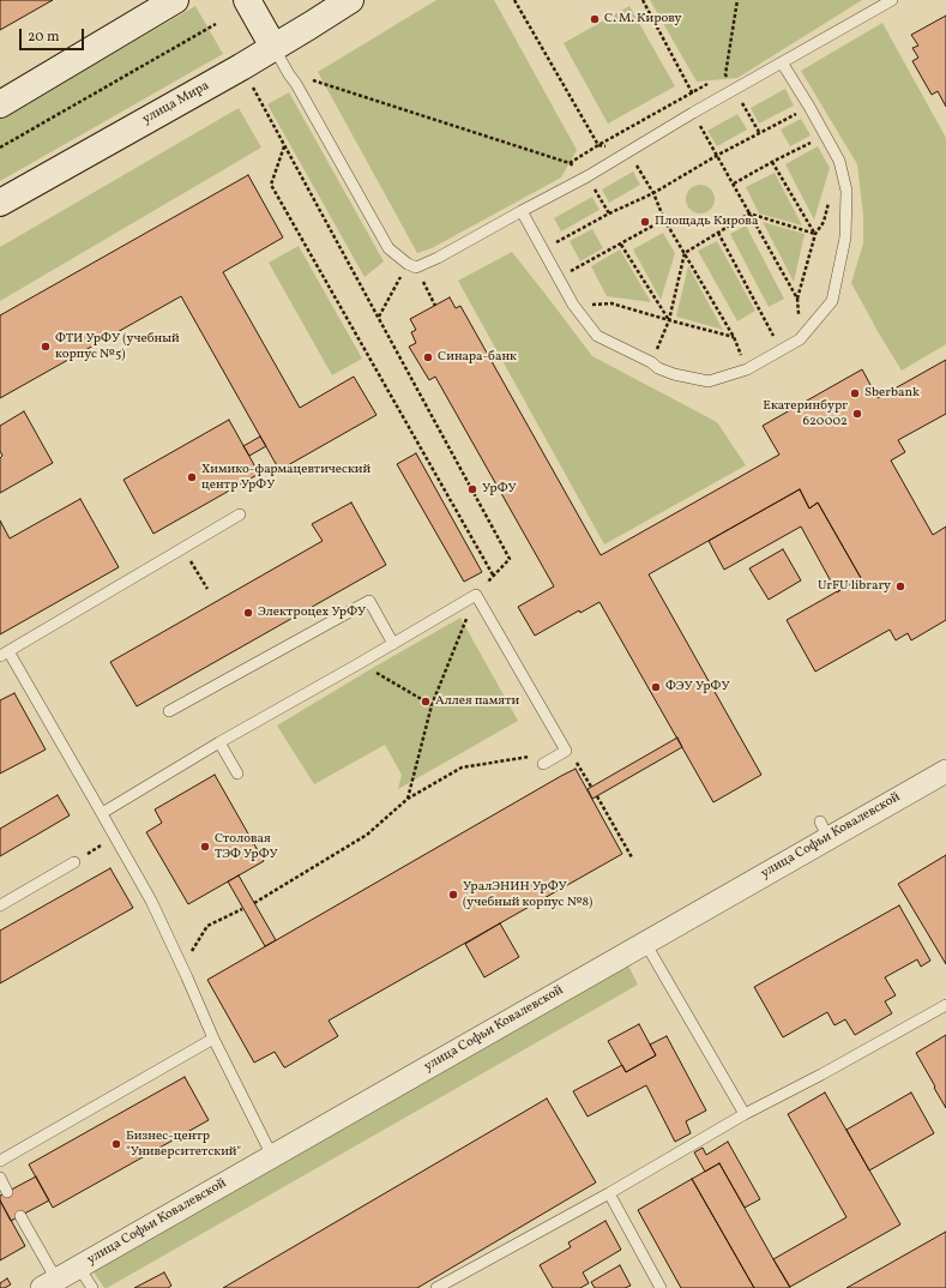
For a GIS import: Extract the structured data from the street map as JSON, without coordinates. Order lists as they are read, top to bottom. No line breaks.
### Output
{"streets":{"street":["улица Мира","улица Софьи Ковалевской"]},"places":["С. М. Кирову","Площадь Кирова","ФТИ УрФУ (учебный корпус №5)","Синара-банк","Sberbank","Екатеринбург 620002","Химико-фармацевтический центр УрФУ","УрФУ","UrFU library","Электроцех УрФУ","ФЭУ УрФУ","Аллея памяти","Столовая ТЭФ УрФУ","УралЭНИН УрФУ (учебный корпус №8)","Бизнес-центр \"Университетский\""],"scale_bar":"20 m"}
